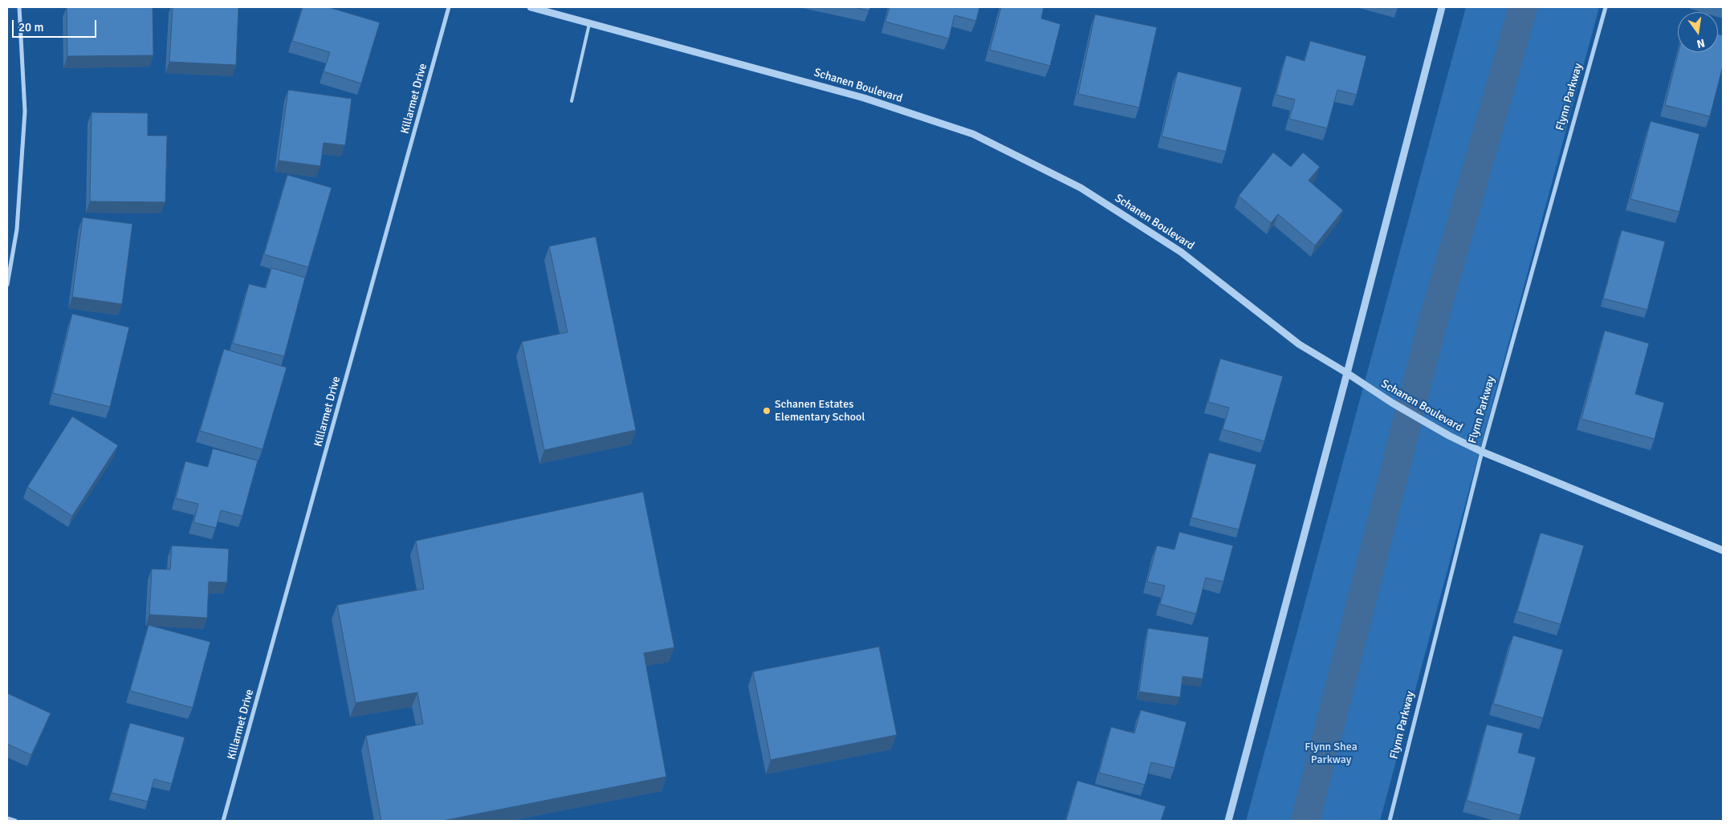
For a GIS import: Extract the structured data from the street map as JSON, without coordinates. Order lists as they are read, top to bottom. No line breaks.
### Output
{"streets":{"street":["Schanen Boulevard","Flynn Parkway","Killarmet Drive"]},"crossings":[["Schanen Boulevard","Flynn Parkway"]],"parks":["Flynn Shea Parkway"],"places":["Schanen Estates Elementary School"],"scale_bar":"20 m","north":"bottom"}
